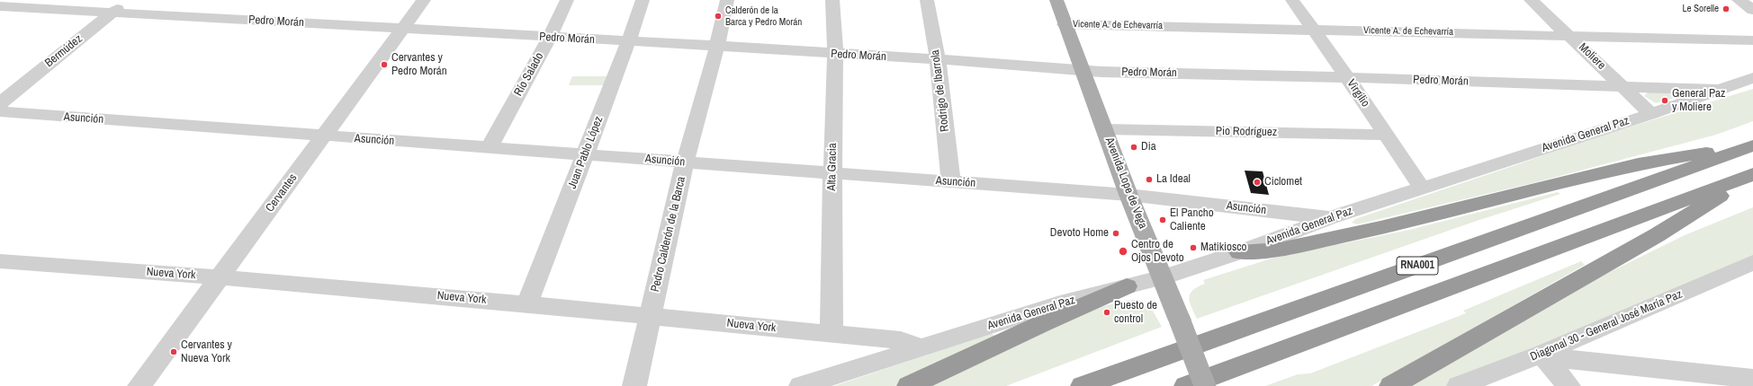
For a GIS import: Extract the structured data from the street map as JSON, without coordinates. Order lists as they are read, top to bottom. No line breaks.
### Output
{"streets":{"highway":["RNA001"],"main road":["Avenida Lope de Vega"],"street":["Pedro Morán","Vicente A. de Echevarría","Bermúdez","Moliere","Río Salado","Rodrigo de Ibarrola","Virgilio","Asunción","Pio Rodríguez","Avenida General Paz","Juan Pablo López","Alta Gracia","Cervantes","Pedro Calderón de la Barca","Nueva York","Diagonal 30 - General José María Paz"]},"crossings":[["Pedro Morán","Bermúdez"],["Pedro Morán","Moliere"],["Pedro Morán","Río Salado"],["Pedro Morán","Rodrigo de Ibarrola"],["Pedro Morán","Virgilio"],["Pedro Morán","Avenida General Paz"],["Pedro Morán","Juan Pablo López"],["Pedro Morán","Alta Gracia"],["Pedro Morán","Avenida Lope de Vega"],["Pedro Morán","Cervantes"],["Pedro Morán","Pedro Calderón de la Barca"],["Vicente A. de Echevarría","Moliere"],["Vicente A. de Echevarría","Virgilio"],["Vicente A. de Echevarría","Avenida Lope de Vega"],["Moliere","Avenida General Paz"],["Río Salado","Asunción"],["Rodrigo de Ibarrola","Asunción"],["Virgilio","Pio Rodríguez"],["Virgilio","Avenida General Paz"],["Asunción","Avenida General Paz"],["Asunción","Juan Pablo López"],["Asunción","Alta Gracia"],["Asunción","Avenida Lope de Vega"],["Asunción","Cervantes"],["Asunción","Pedro Calderón de la Barca"],["Pio Rodríguez","Avenida Lope de Vega"],["Avenida General Paz","Avenida Lope de Vega"],["Avenida General Paz","Nueva York"],["Juan Pablo López","Nueva York"],["Alta Gracia","Nueva York"],["Cervantes","Nueva York"],["Pedro Calderón de la Barca","Nueva York"]],"places":["Le Sorelle","Calderón de la Barca y Pedro Morán","Cervantes y Pedro Morán","General Paz y Moliere","Dia","La Ideal","Ciclomet","El Pancho Caliente","Devoto Home","Matikiosco","Centro de Ojos Devoto","Puesto de control","Cervantes y Nueva York"]}
